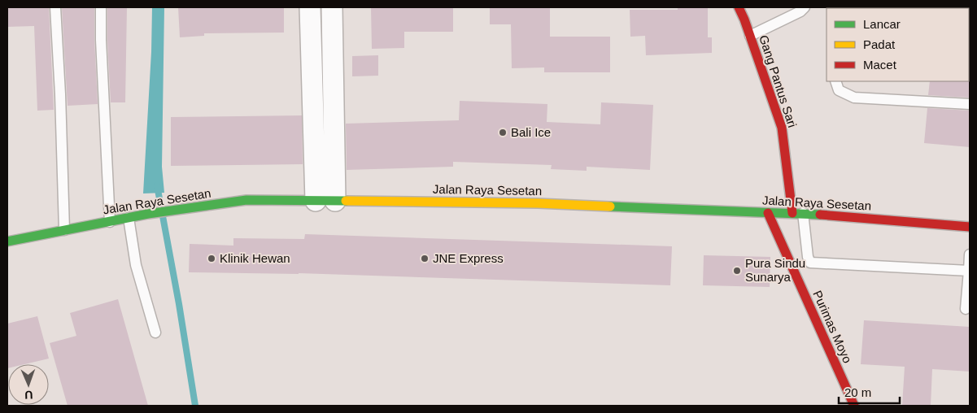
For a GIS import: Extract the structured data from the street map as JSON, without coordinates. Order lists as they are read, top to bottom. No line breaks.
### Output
{"streets":{"main road":["Gang Pantus Sari","Jalan Raya Sesetan","Purimas Moyo"]},"crossings":[["Gang Pantus Sari","Jalan Raya Sesetan"],["Jalan Raya Sesetan","Purimas Moyo"]],"places":["Bali Ice","Klinik Hewan","JNE Express","Pura Sindu Sunarya"],"legend":["Lancar","Padat","Macet"],"scale_bar":"20 m","north":"bottom"}
